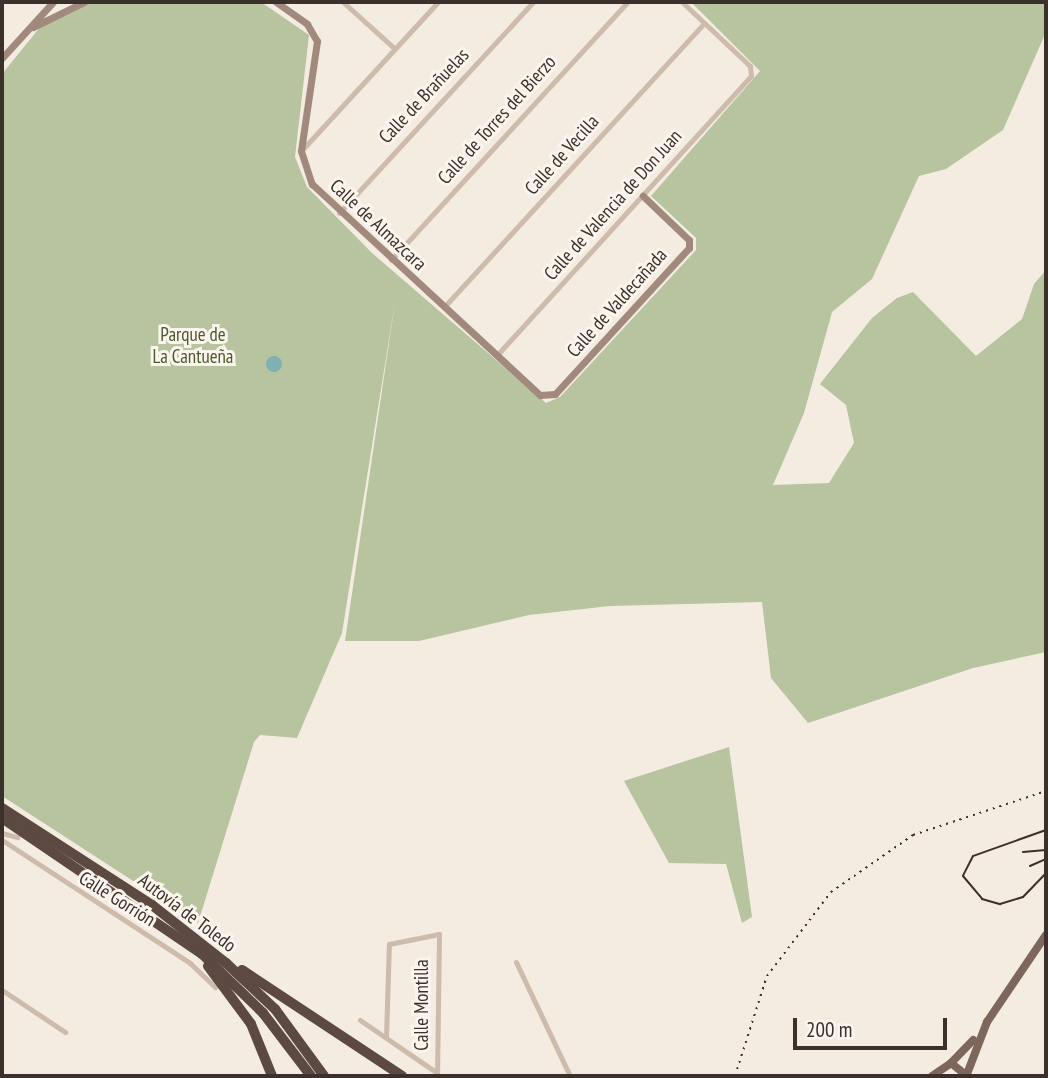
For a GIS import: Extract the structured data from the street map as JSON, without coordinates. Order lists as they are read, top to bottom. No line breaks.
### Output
{"streets":{"highway":["Autovía de Toledo"],"street":["Calle de Brañuelas","Calle de Torres del Bierzo","Calle de Vecilla","Calle de Valencia de Don Juan","Calle de Almazcara","Calle de Valdecañada","Calle Gorrión","Calle Montilla"]},"crossings":[["Calle de Brañuelas","Calle de Almazcara"],["Calle de Torres del Bierzo","Calle de Almazcara"],["Calle de Vecilla","Calle de Valencia de Don Juan"],["Calle de Vecilla","Calle de Almazcara"],["Calle de Valencia de Don Juan","Calle de Almazcara"],["Calle de Valencia de Don Juan","Calle de Valdecañada"],["Calle de Almazcara","Calle de Valdecañada"]],"parks":["Parque de La Cantueña"],"scale_bar":"200 m"}
